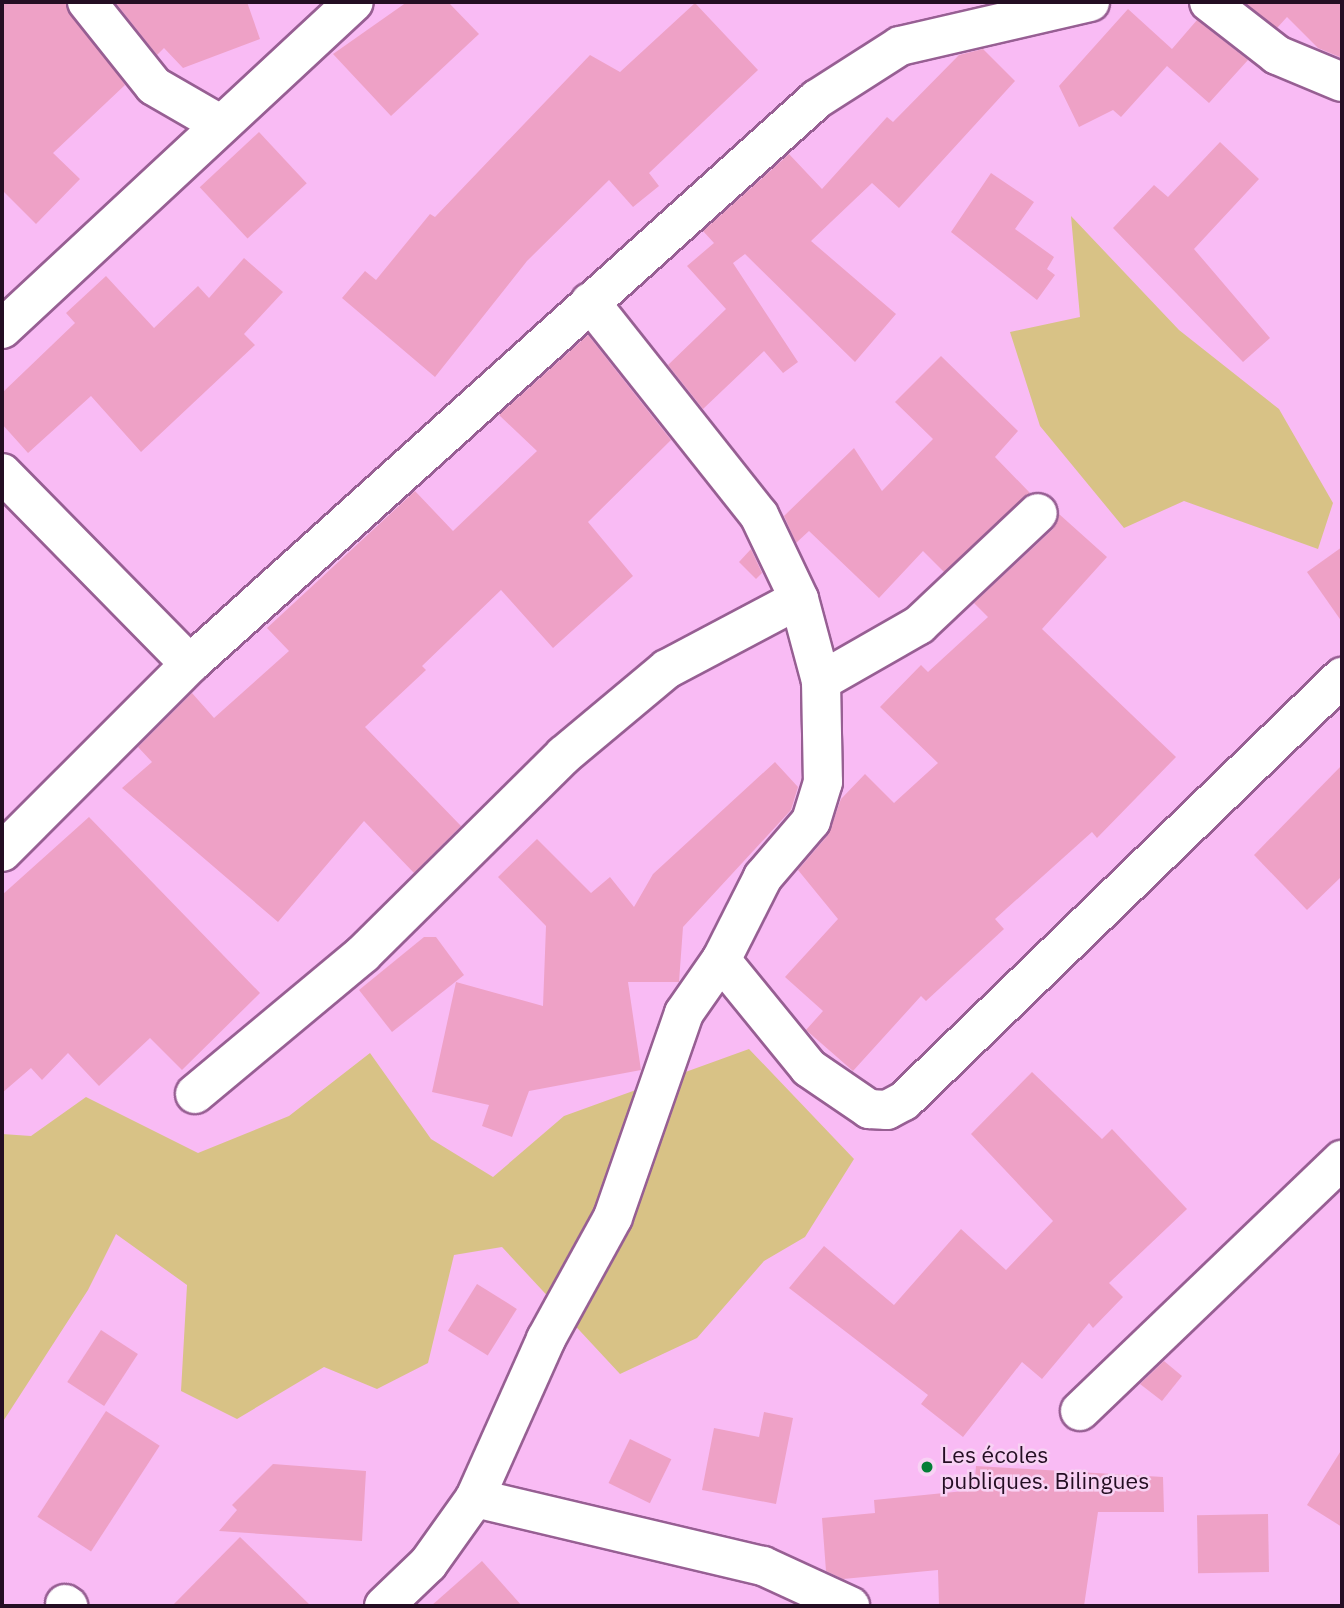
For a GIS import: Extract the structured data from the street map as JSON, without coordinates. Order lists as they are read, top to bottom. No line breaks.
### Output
{"places":["Les écoles publiques. Bilingues"]}
